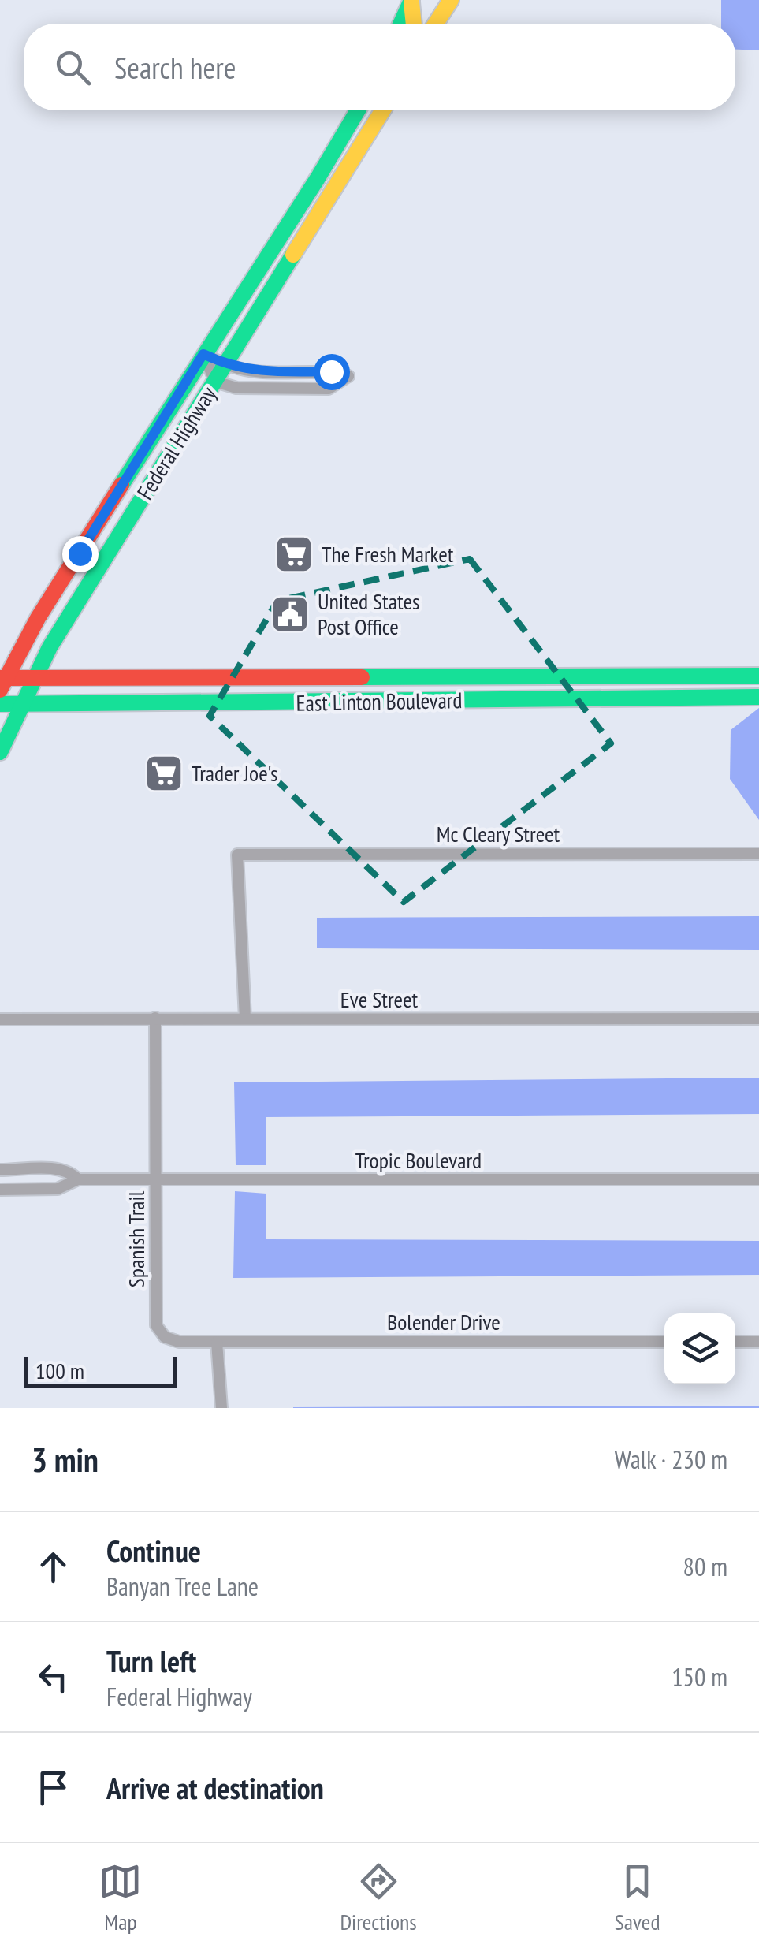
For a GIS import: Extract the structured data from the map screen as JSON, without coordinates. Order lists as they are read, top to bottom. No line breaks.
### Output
{"streets":{"main road":["Federal Highway","East Linton Boulevard"],"street":["Mc Cleary Street","Eve Street","Tropic Boulevard","Spanish Trail","Bolender Drive"]},"crossings":[["Federal Highway","East Linton Boulevard"],["Mc Cleary Street","Eve Street"],["Eve Street","Spanish Trail"],["Tropic Boulevard","Spanish Trail"],["Spanish Trail","Bolender Drive"]],"places":{"supermarket":["The Fresh Market","Trader Joe's"],"public building":["United States Post Office"]},"scale_bar":"100 m","page":{"search":"Search here","scale":"100 m","heading":["3 min","Walk · 230 m"],"list":[["Continue","Banyan Tree Lane","80 m"],["Turn left","Federal Highway","150 m"],"Arrive at destination"],"nav":["Map","Directions","Saved"]}}
